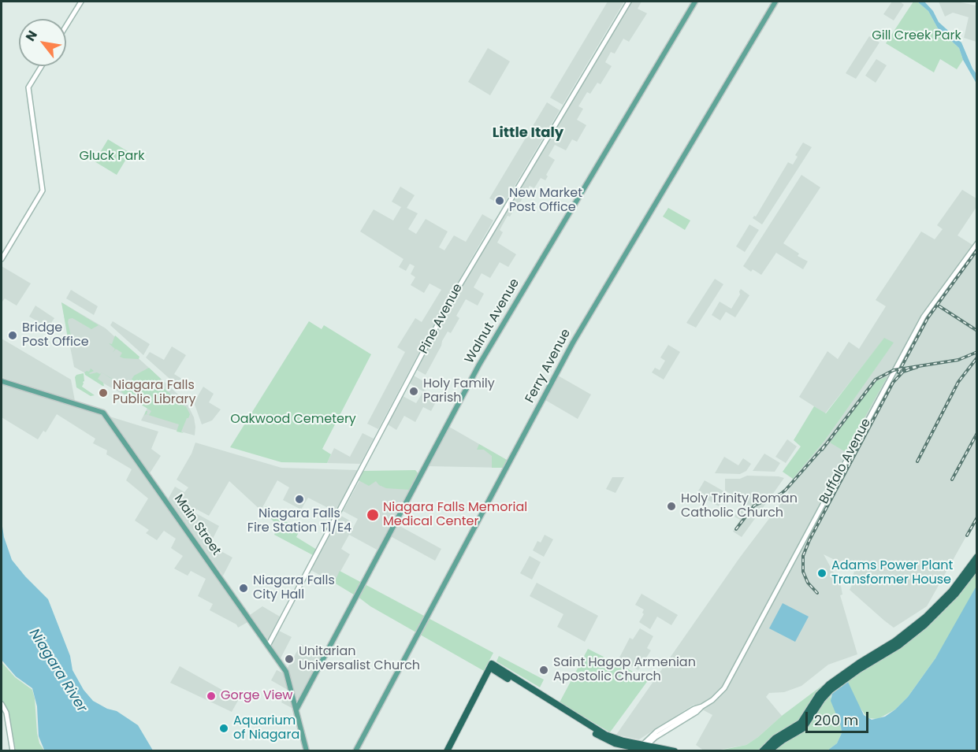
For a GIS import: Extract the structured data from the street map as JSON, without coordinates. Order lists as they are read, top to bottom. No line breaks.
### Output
{"streets":{"main road":["Pine Avenue","Walnut Avenue","Ferry Avenue","Buffalo Avenue","Main Street"]},"crossings":[["Pine Avenue","Main Street"],["Walnut Avenue","Main Street"]],"districts":["Little Italy"],"water":["Niagara River"],"parks":["Gill Creek Park","Gluck Park","Oakwood Cemetery"],"places":["New Market Post Office","Bridge Post Office","Holy Family Parish","Niagara Falls Public Library","Niagara Falls Fire Station T1/E4","Holy Trinity Roman Catholic Church","Niagara Falls Memorial Medical Center","Adams Power Plant Transformer House","Niagara Falls City Hall","Unitarian Universalist Church","Saint Hagop Armenian Apostolic Church","Gorge View","Aquarium of Niagara"],"scale_bar":"200 m","north":"top left"}
